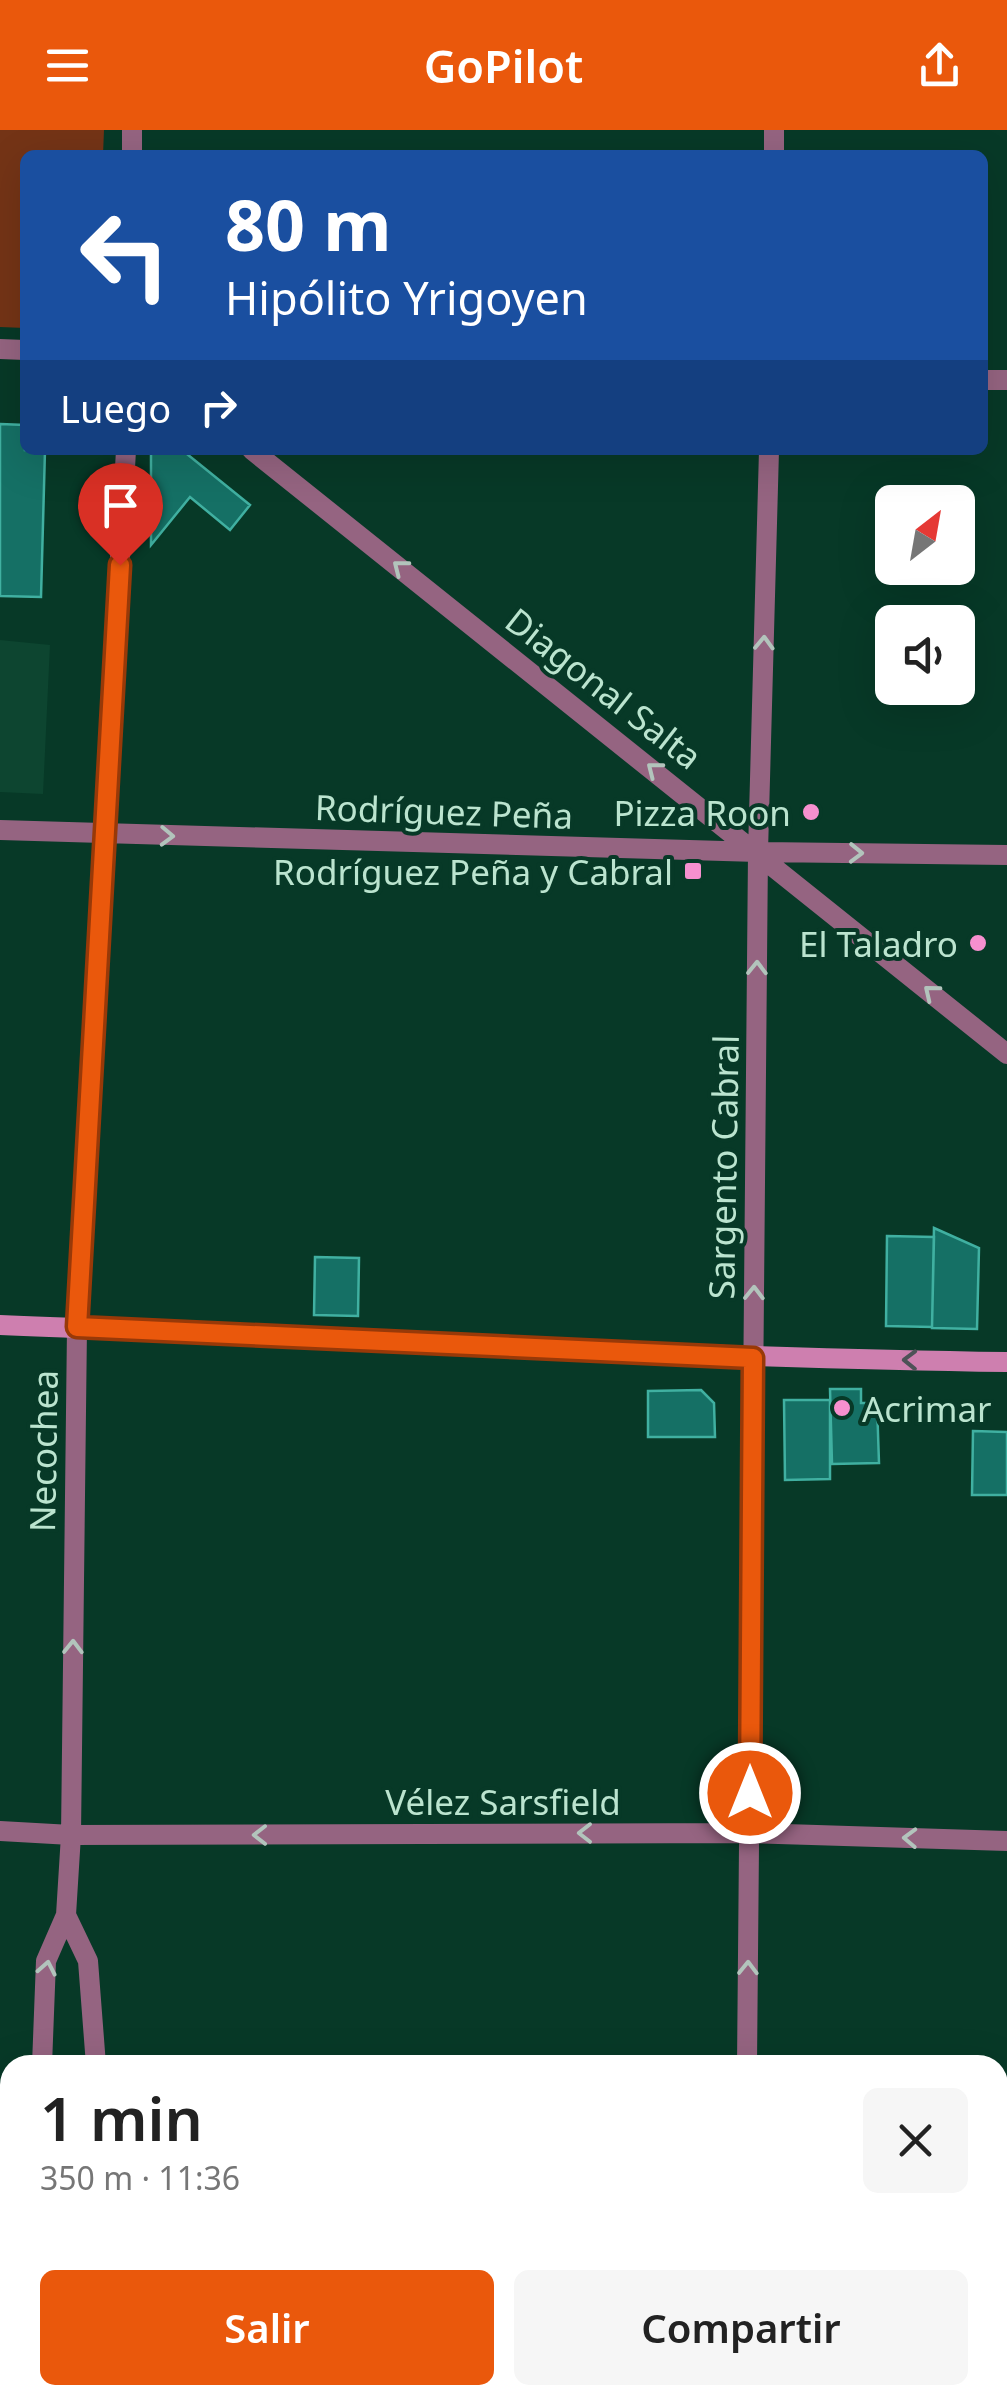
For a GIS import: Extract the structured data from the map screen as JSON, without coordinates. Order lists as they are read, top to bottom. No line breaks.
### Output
{"streets":{"street":["Diagonal Salta","Rodríguez Peña","Sargento Cabral","Necochea","Vélez Sarsfield"]},"crossings":[["Diagonal Salta","Rodríguez Peña"],["Diagonal Salta","Sargento Cabral"],["Rodríguez Peña","Sargento Cabral"],["Rodríguez Peña","Necochea"],["Sargento Cabral","Vélez Sarsfield"],["Necochea","Vélez Sarsfield"]],"one_way":["Diagonal Salta","Rodríguez Peña","Sargento Cabral","Necochea","Vélez Sarsfield"],"places":{"other":["Pizza Roon","El Taladro","Acrimar"],"transit":["Rodríguez Peña y Cabral"]},"north":"top right","page":{"header":"GoPilot","turn":["80 m","Hipólito Yrigoyen"],"then":"Luego","heading":["1 min","350 m · 11:36"],"buttons":["Salir","Compartir"]}}
